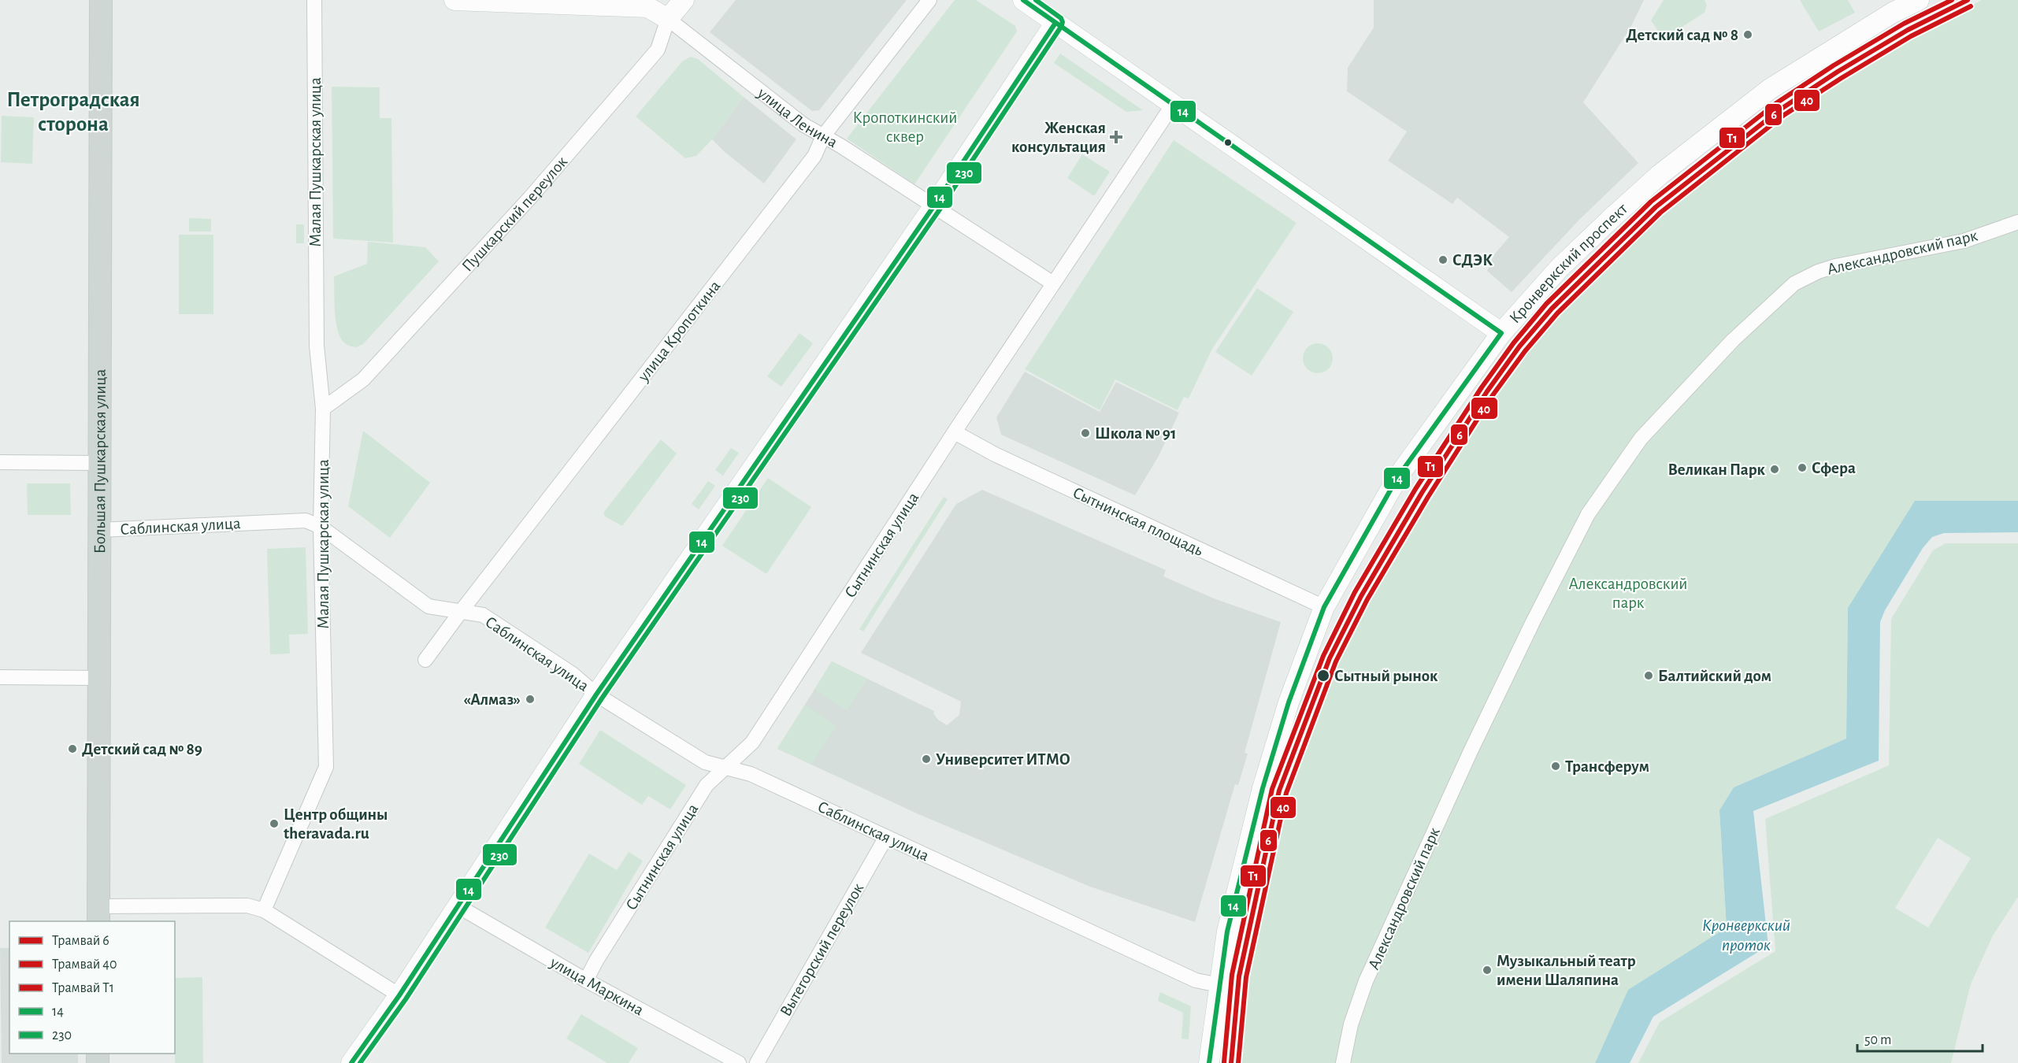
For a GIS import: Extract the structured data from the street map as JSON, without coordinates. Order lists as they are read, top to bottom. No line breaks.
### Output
{"streets":{"main road":["Большая Пушкарская улица"],"street":["улица Ленина","Малая Пушкарская улица","Пушкарский переулок","Александровский парк","Кронверкский проспект","улица Кропоткина","Сытнинская площадь","Саблинская улица","Сытнинская улица","Вытегорский переулок","улица Маркина"]},"crossings":[["улица Ленина","Пушкарский переулок"],["улица Ленина","улица Кропоткина"],["улица Ленина","Сытнинская улица"],["Малая Пушкарская улица","Пушкарский переулок"],["Малая Пушкарская улица","Саблинская улица"],["Кронверкский проспект","Сытнинская площадь"],["Кронверкский проспект","Саблинская улица"],["улица Кропоткина","Саблинская улица"],["Большая Пушкарская улица","Саблинская улица"],["Сытнинская площадь","Сытнинская улица"],["Саблинская улица","Сытнинская улица"],["Саблинская улица","Вытегорский переулок"],["Сытнинская улица","улица Маркина"]],"districts":["Петроградская сторона"],"water":["Кронверкский проток"],"parks":["Кропоткинский сквер","Александровский парк"],"places":{"other":["Детский сад № 8","СДЭК","Школа № 91","Сфера","Великан Парк","Сытный рынок","Балтийский дом","«Алмаз»","Детский сад № 89","Университет ИТМО","Трансферум","Центр общины theravada.ru","Музыкальный театр имени Шаляпина"],"health":["Женская консультация"]},"lines":["tram line 6","tram line Т1","transit line 14","transit line 230","tram line 40"],"legend":["Трамвай 6","Трамвай 40","Трамвай Т1","14","230"],"scale_bar":"50 m"}
